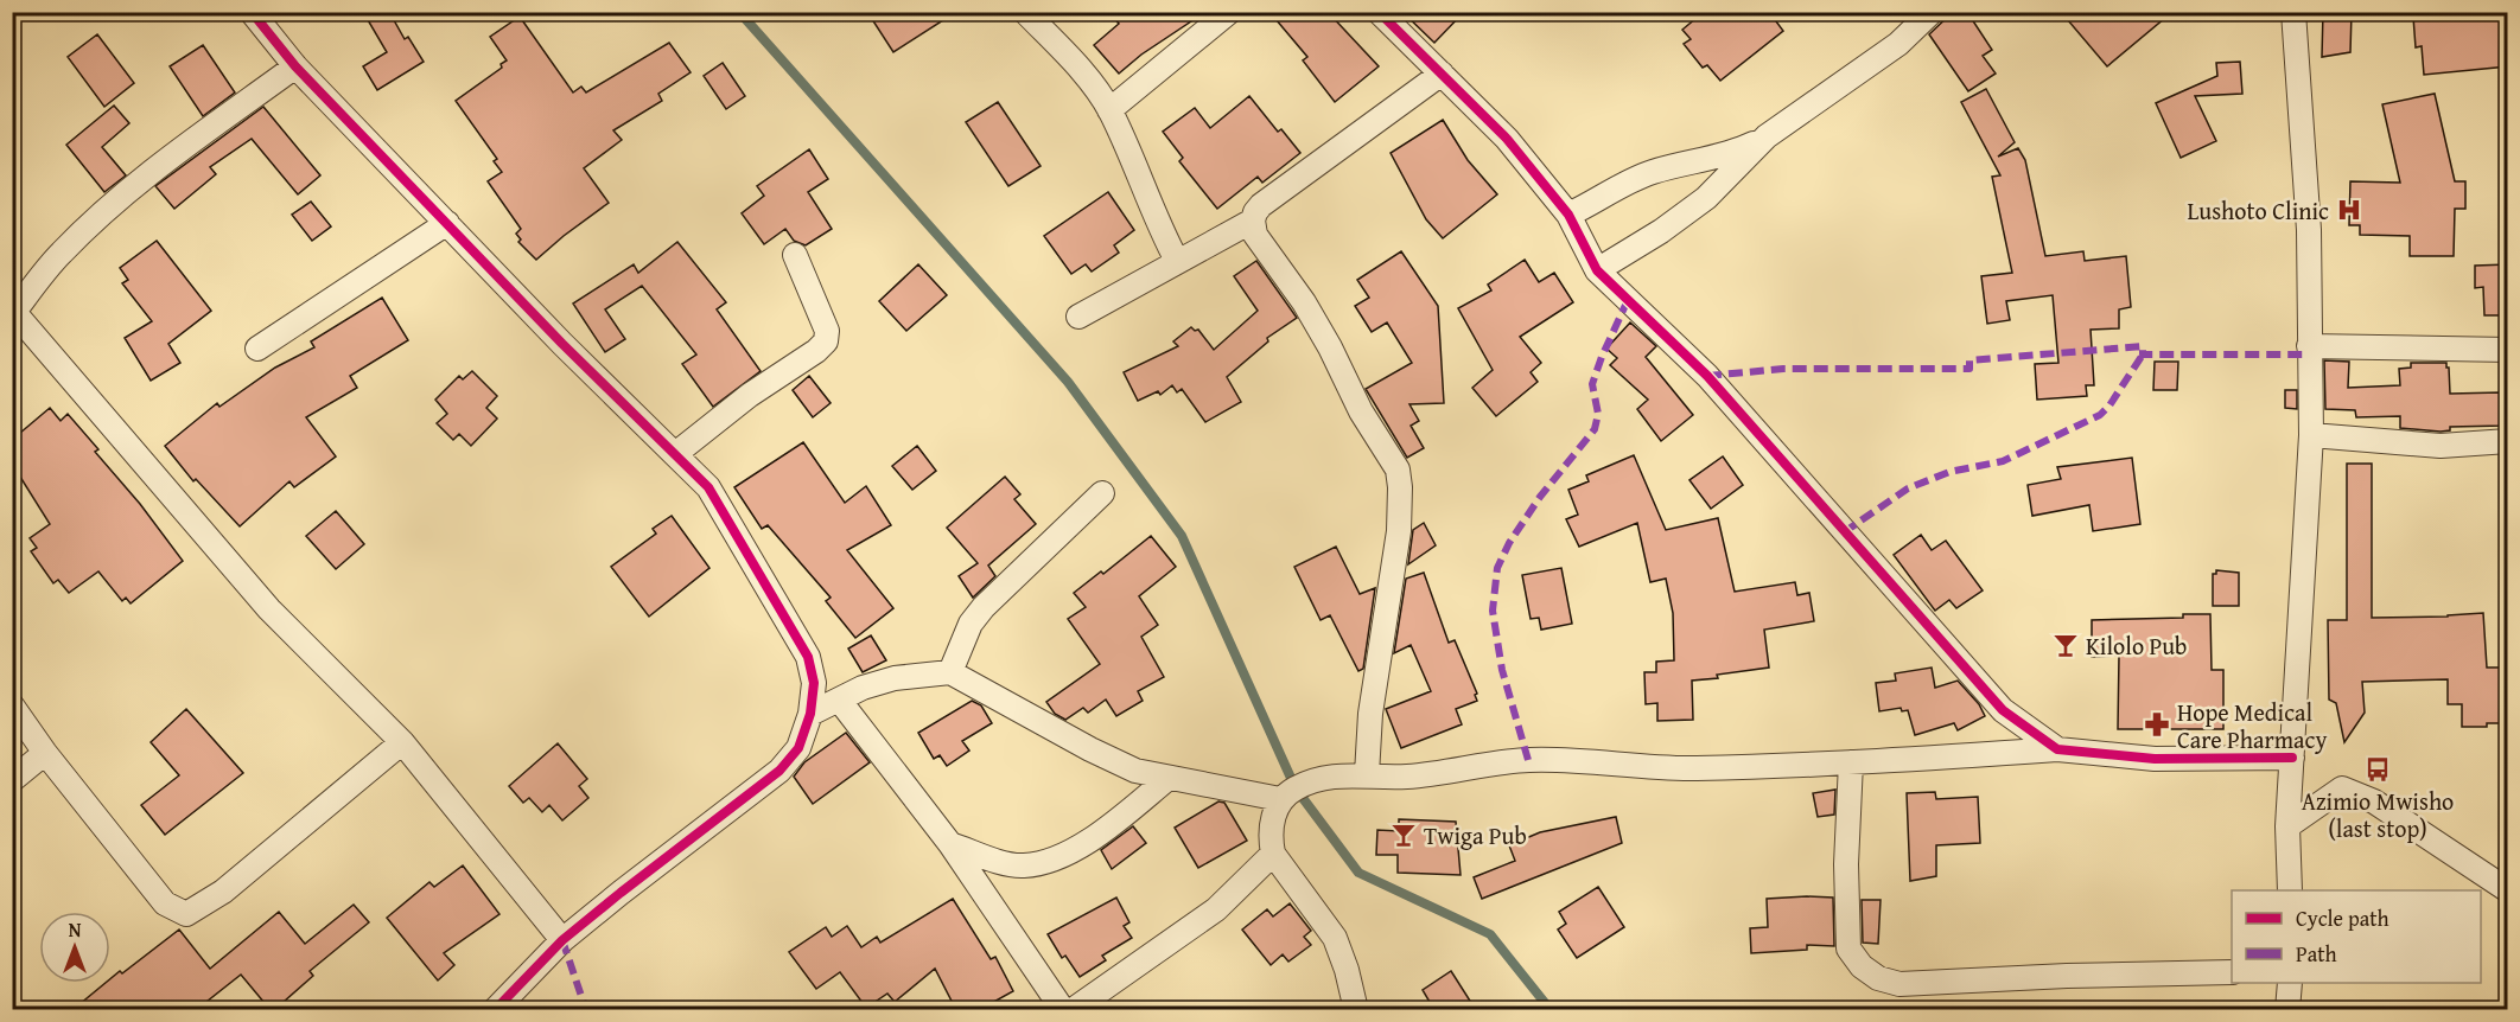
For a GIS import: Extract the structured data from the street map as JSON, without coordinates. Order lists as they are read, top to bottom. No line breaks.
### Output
{"places":{"hospital":["Lushoto Clinic"],"bar":["Kilolo Pub","Twiga Pub"],"pharmacy":["Hope Medical Care Pharmacy"],"bus stop":["Azimio Mwisho (last stop)"]},"legend":["Cycle path","Path"],"north":"top"}
